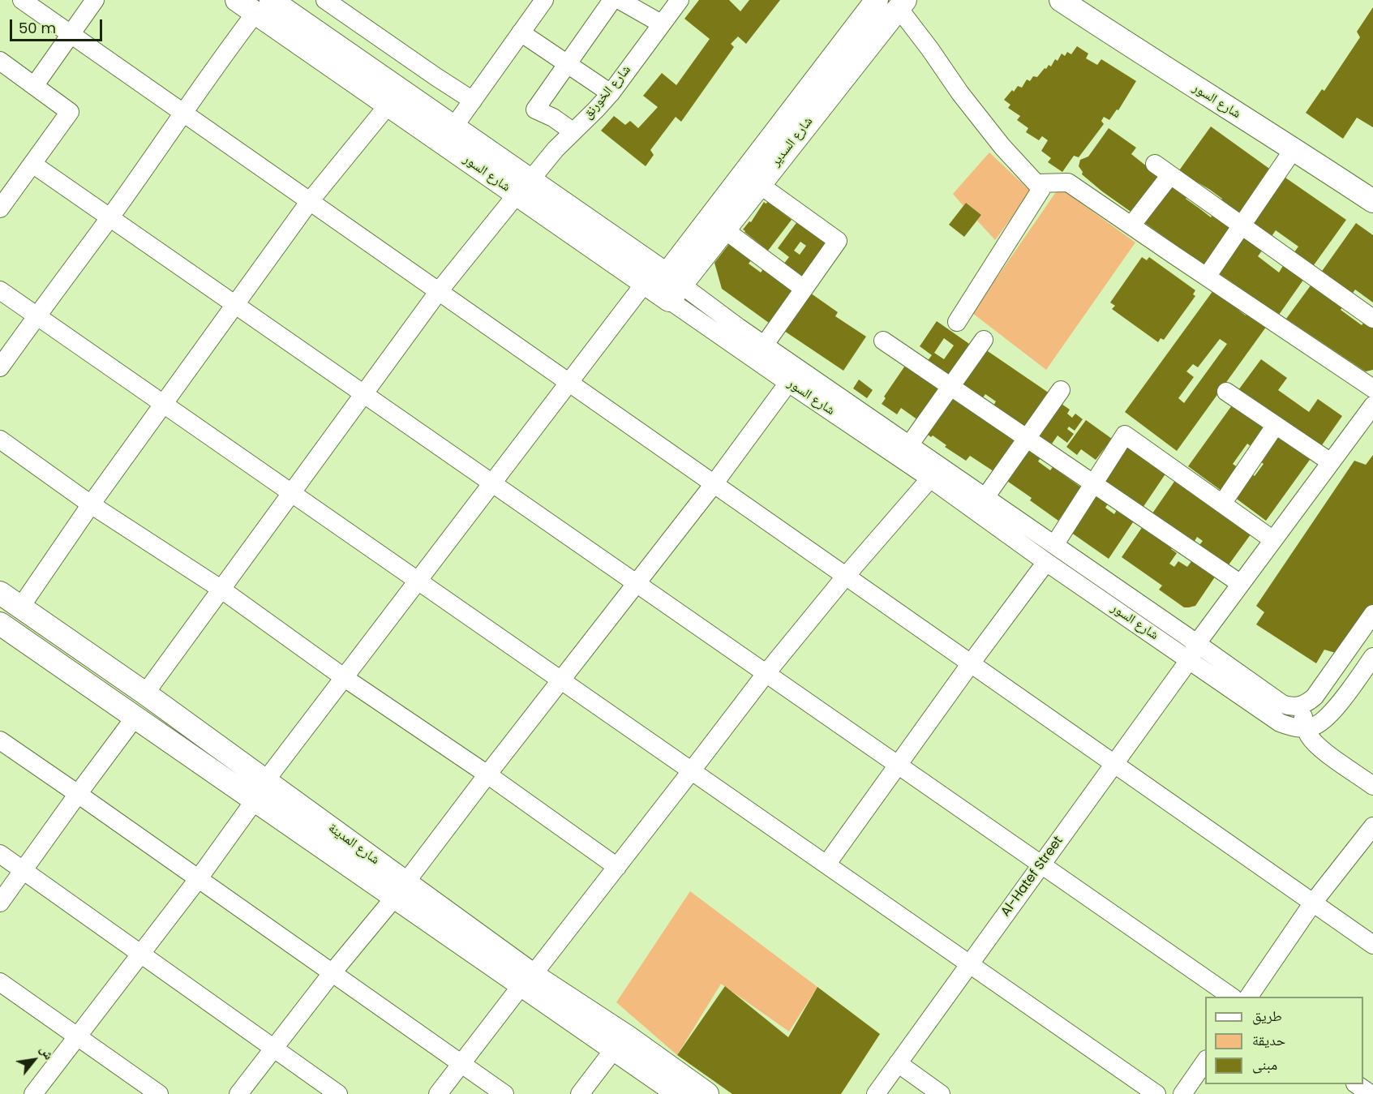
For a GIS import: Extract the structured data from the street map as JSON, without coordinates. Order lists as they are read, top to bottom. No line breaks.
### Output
{"streets":{"main road":["شارع السور","شارع السدير","شارع المدينة"],"street":["شارع الخورنق","Al-Hatef Street"]},"crossings":[["شارع الخورنق","شارع السور"],["شارع الخورنق","شارع المدينة"],["شارع السور","شارع السدير"],["شارع السور","Al-Hatef Street"]],"legend":["طريق","حديقة","مبنى"],"scale_bar":"50 m","north":"top right"}
